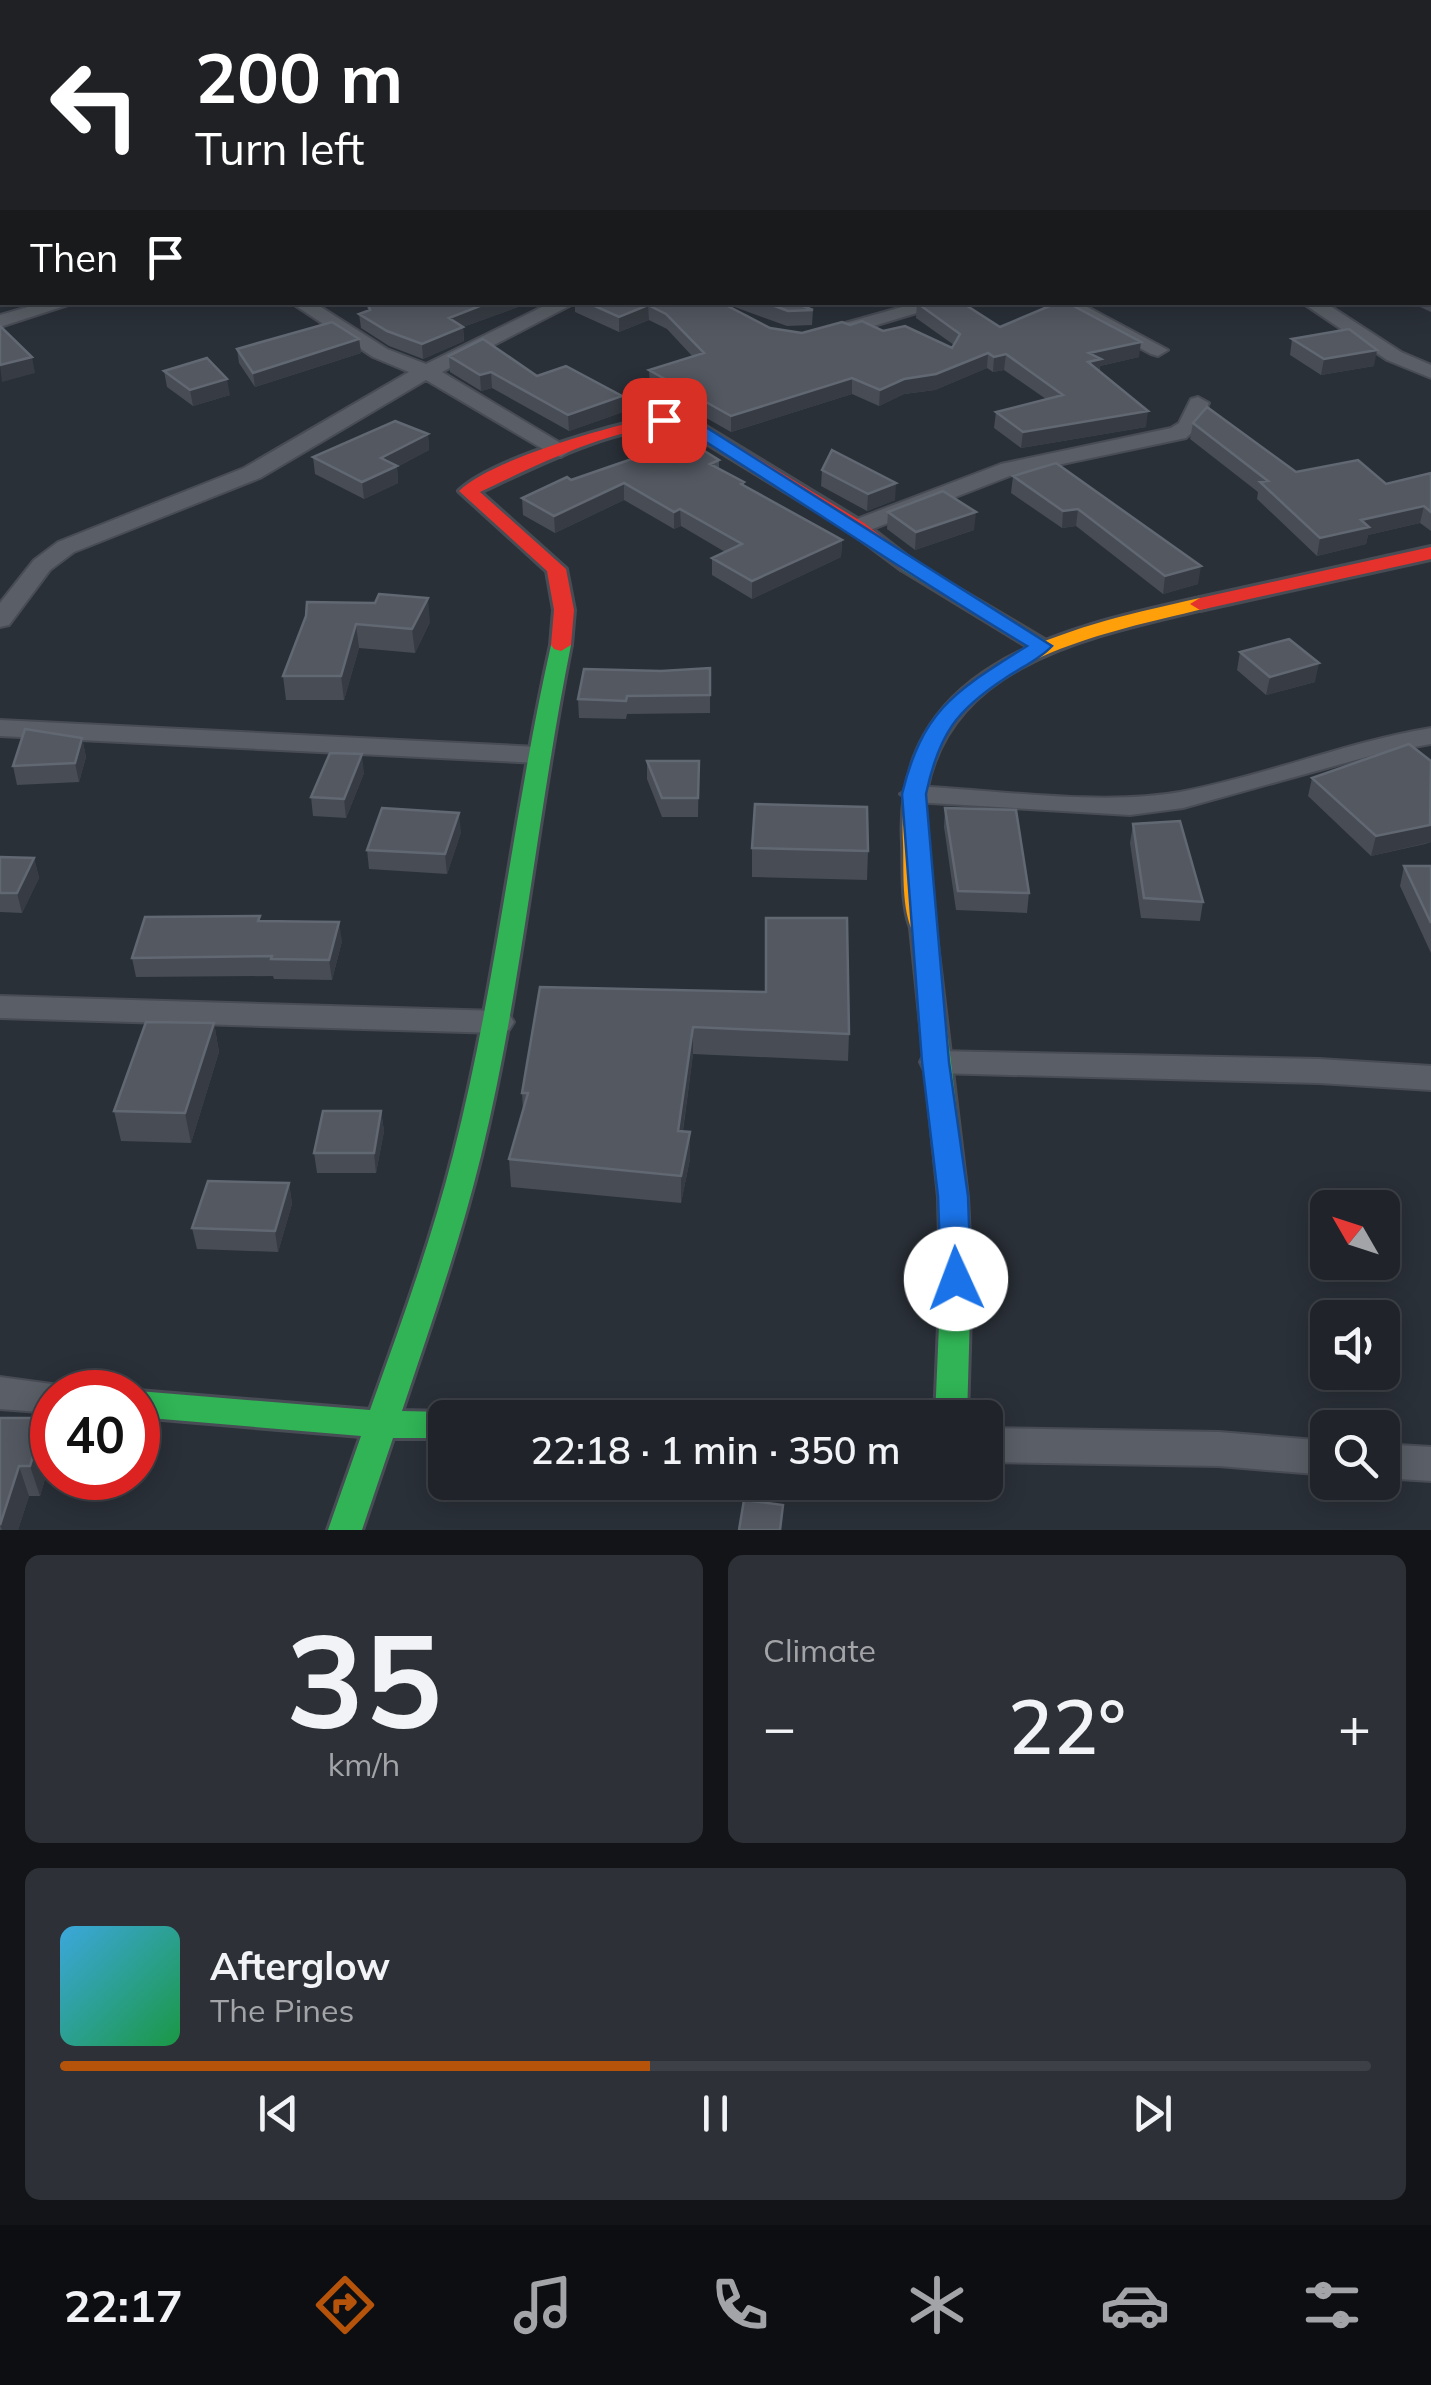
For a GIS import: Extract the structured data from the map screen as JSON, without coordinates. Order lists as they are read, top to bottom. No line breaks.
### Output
{"north":"top left","page":{"turn":["200 m","Turn left"],"then":"Then","limit":"40","trip":"22:18 · 1 min · 350 m","tile":[["35","km/h"],"Climate"],"heat":["−","22°","+"],"song":["Afterglow","The Pines"],"tabs":"22:17"}}
